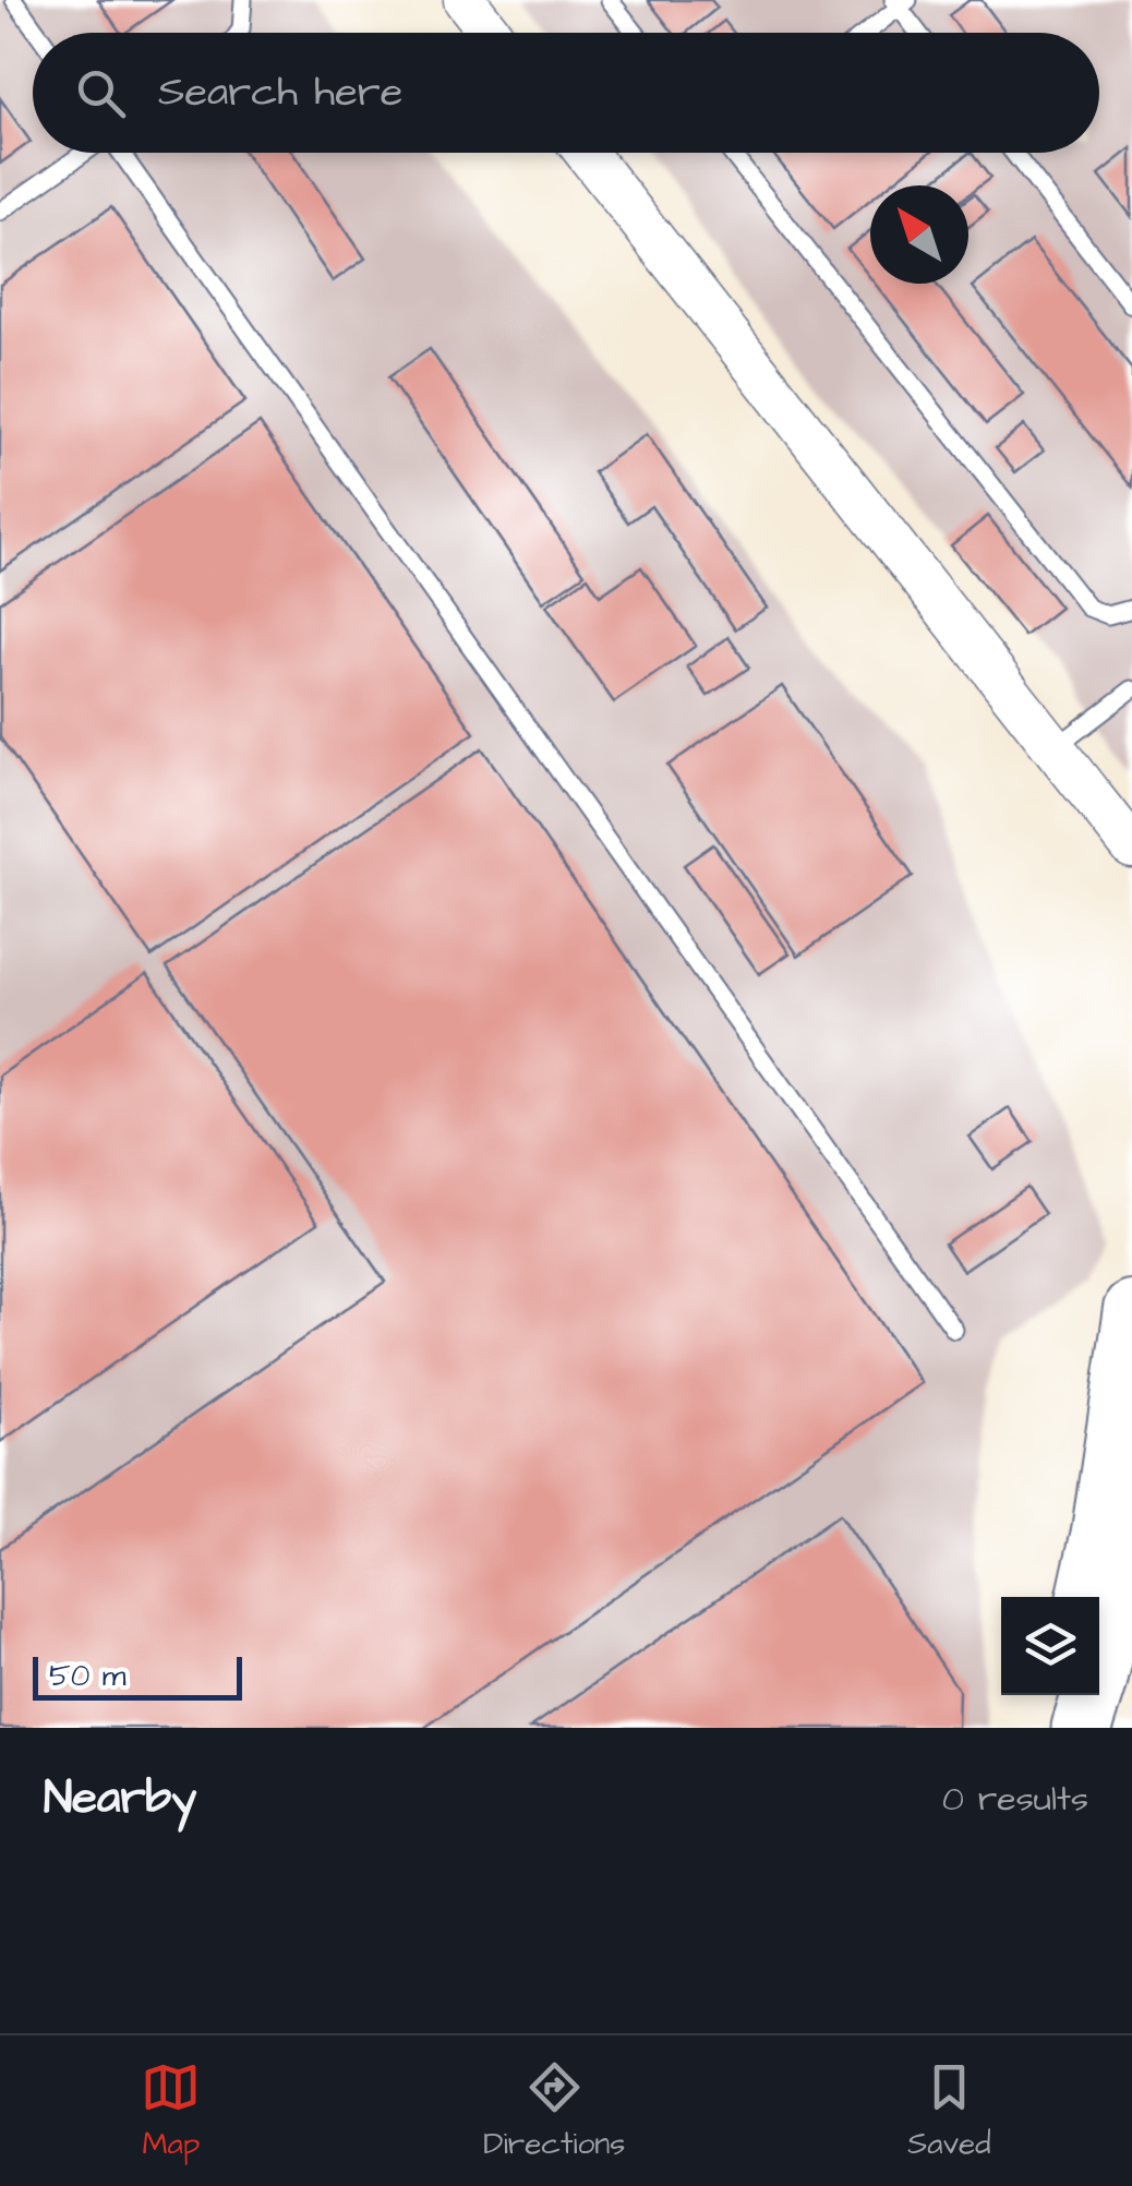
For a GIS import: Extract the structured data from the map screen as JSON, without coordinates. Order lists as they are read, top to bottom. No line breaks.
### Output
{"scale_bar":"50 m","north":"top left","page":{"search":"Search here","scale":"50 m","heading":["Nearby","0 results"],"nav":["Map","Directions","Saved"]}}
